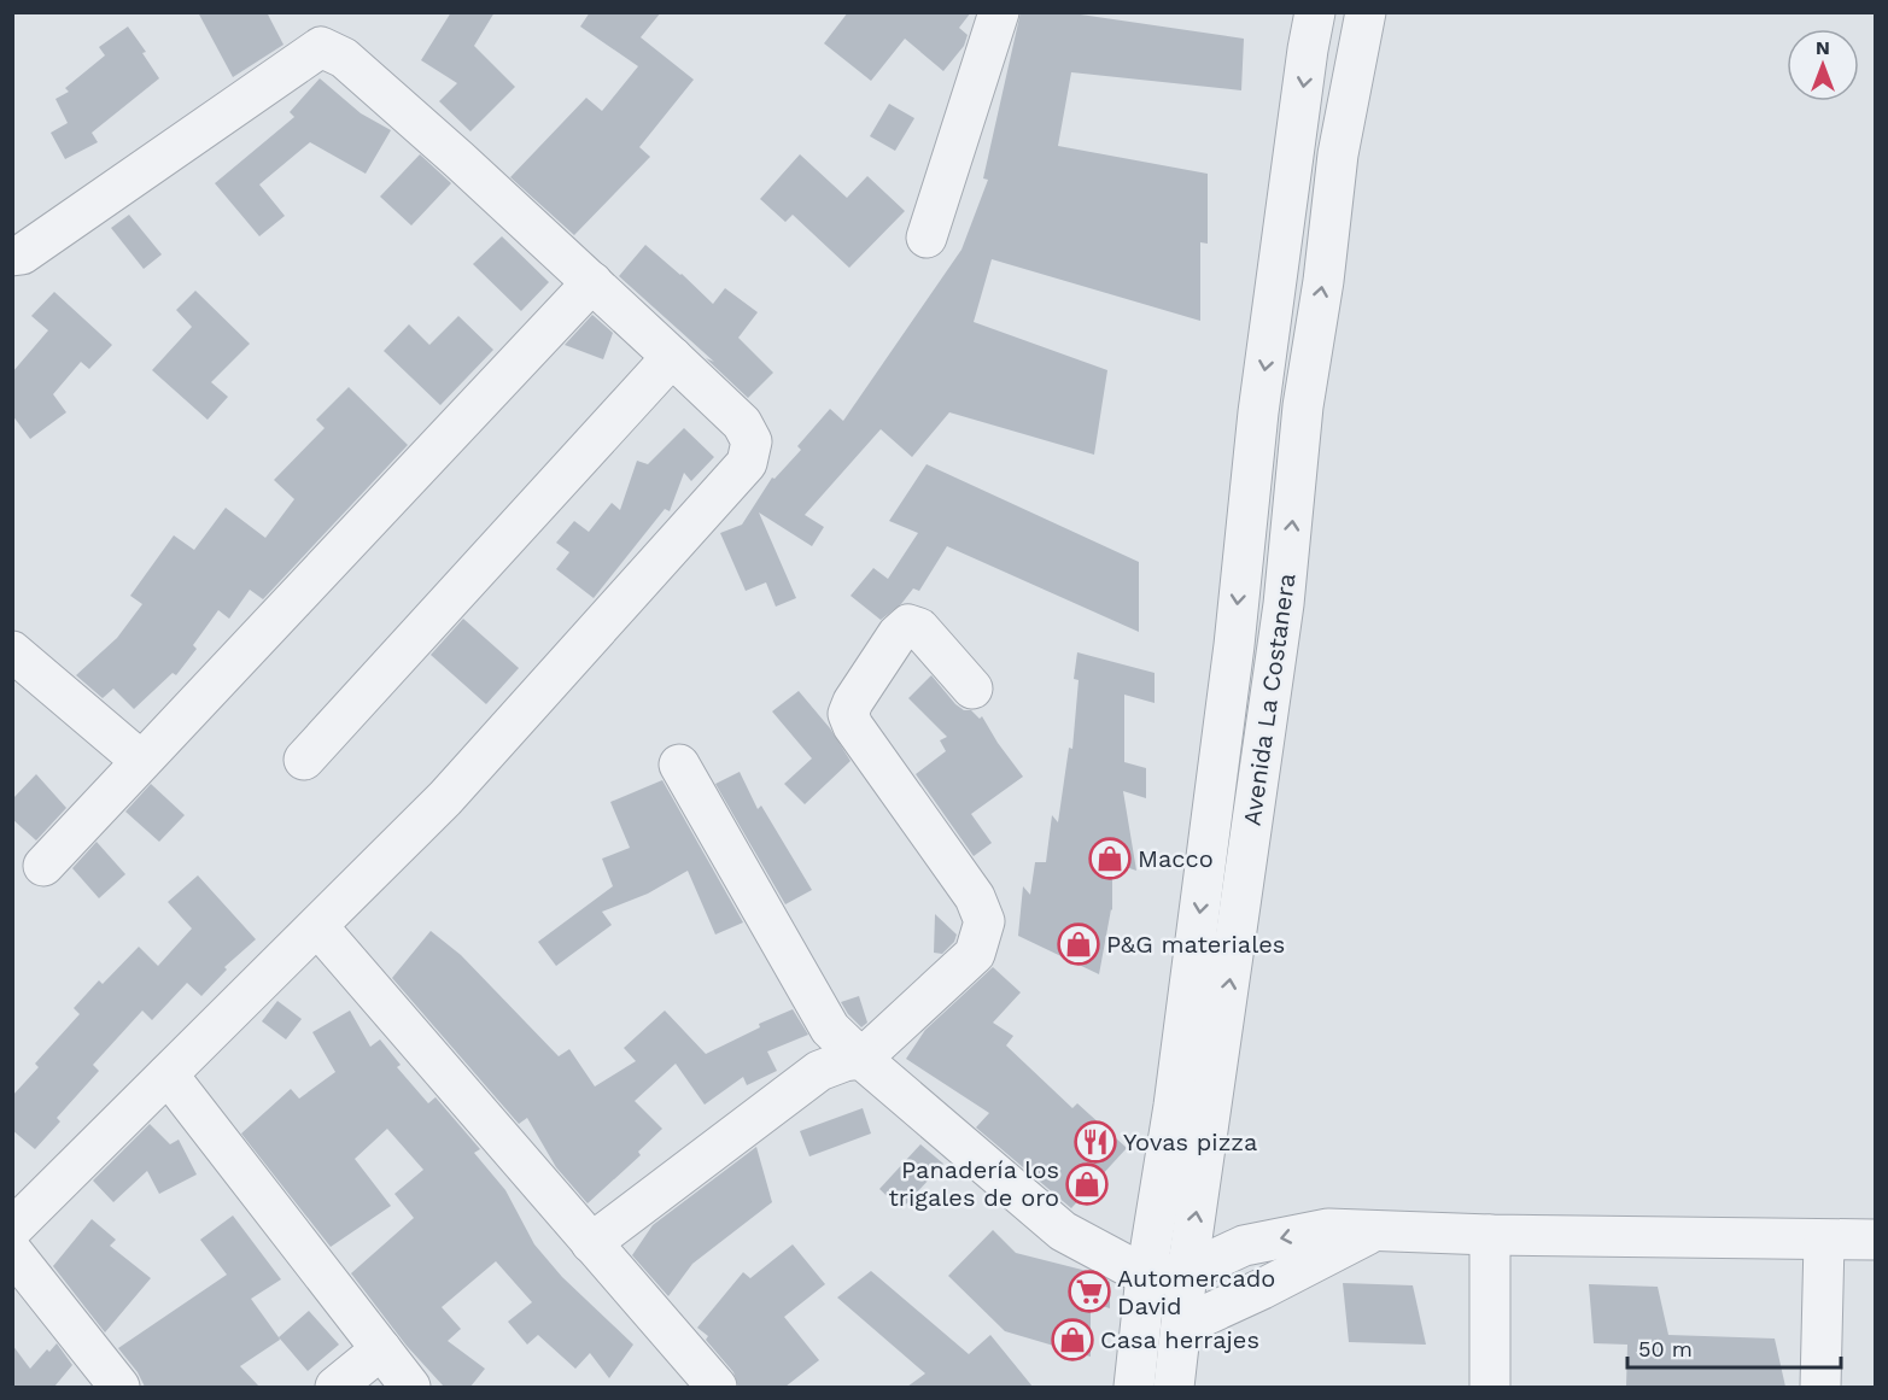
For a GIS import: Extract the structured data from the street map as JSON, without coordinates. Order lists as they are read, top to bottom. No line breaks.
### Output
{"streets":{"street":["Avenida La Costanera"]},"places":{"shop":["Macco","P&G materiales","Panadería los trigales de oro","Casa herrajes"],"restaurant":["Yovas pizza"],"supermarket":["Automercado David"]},"scale_bar":"50 m","north":"top"}
